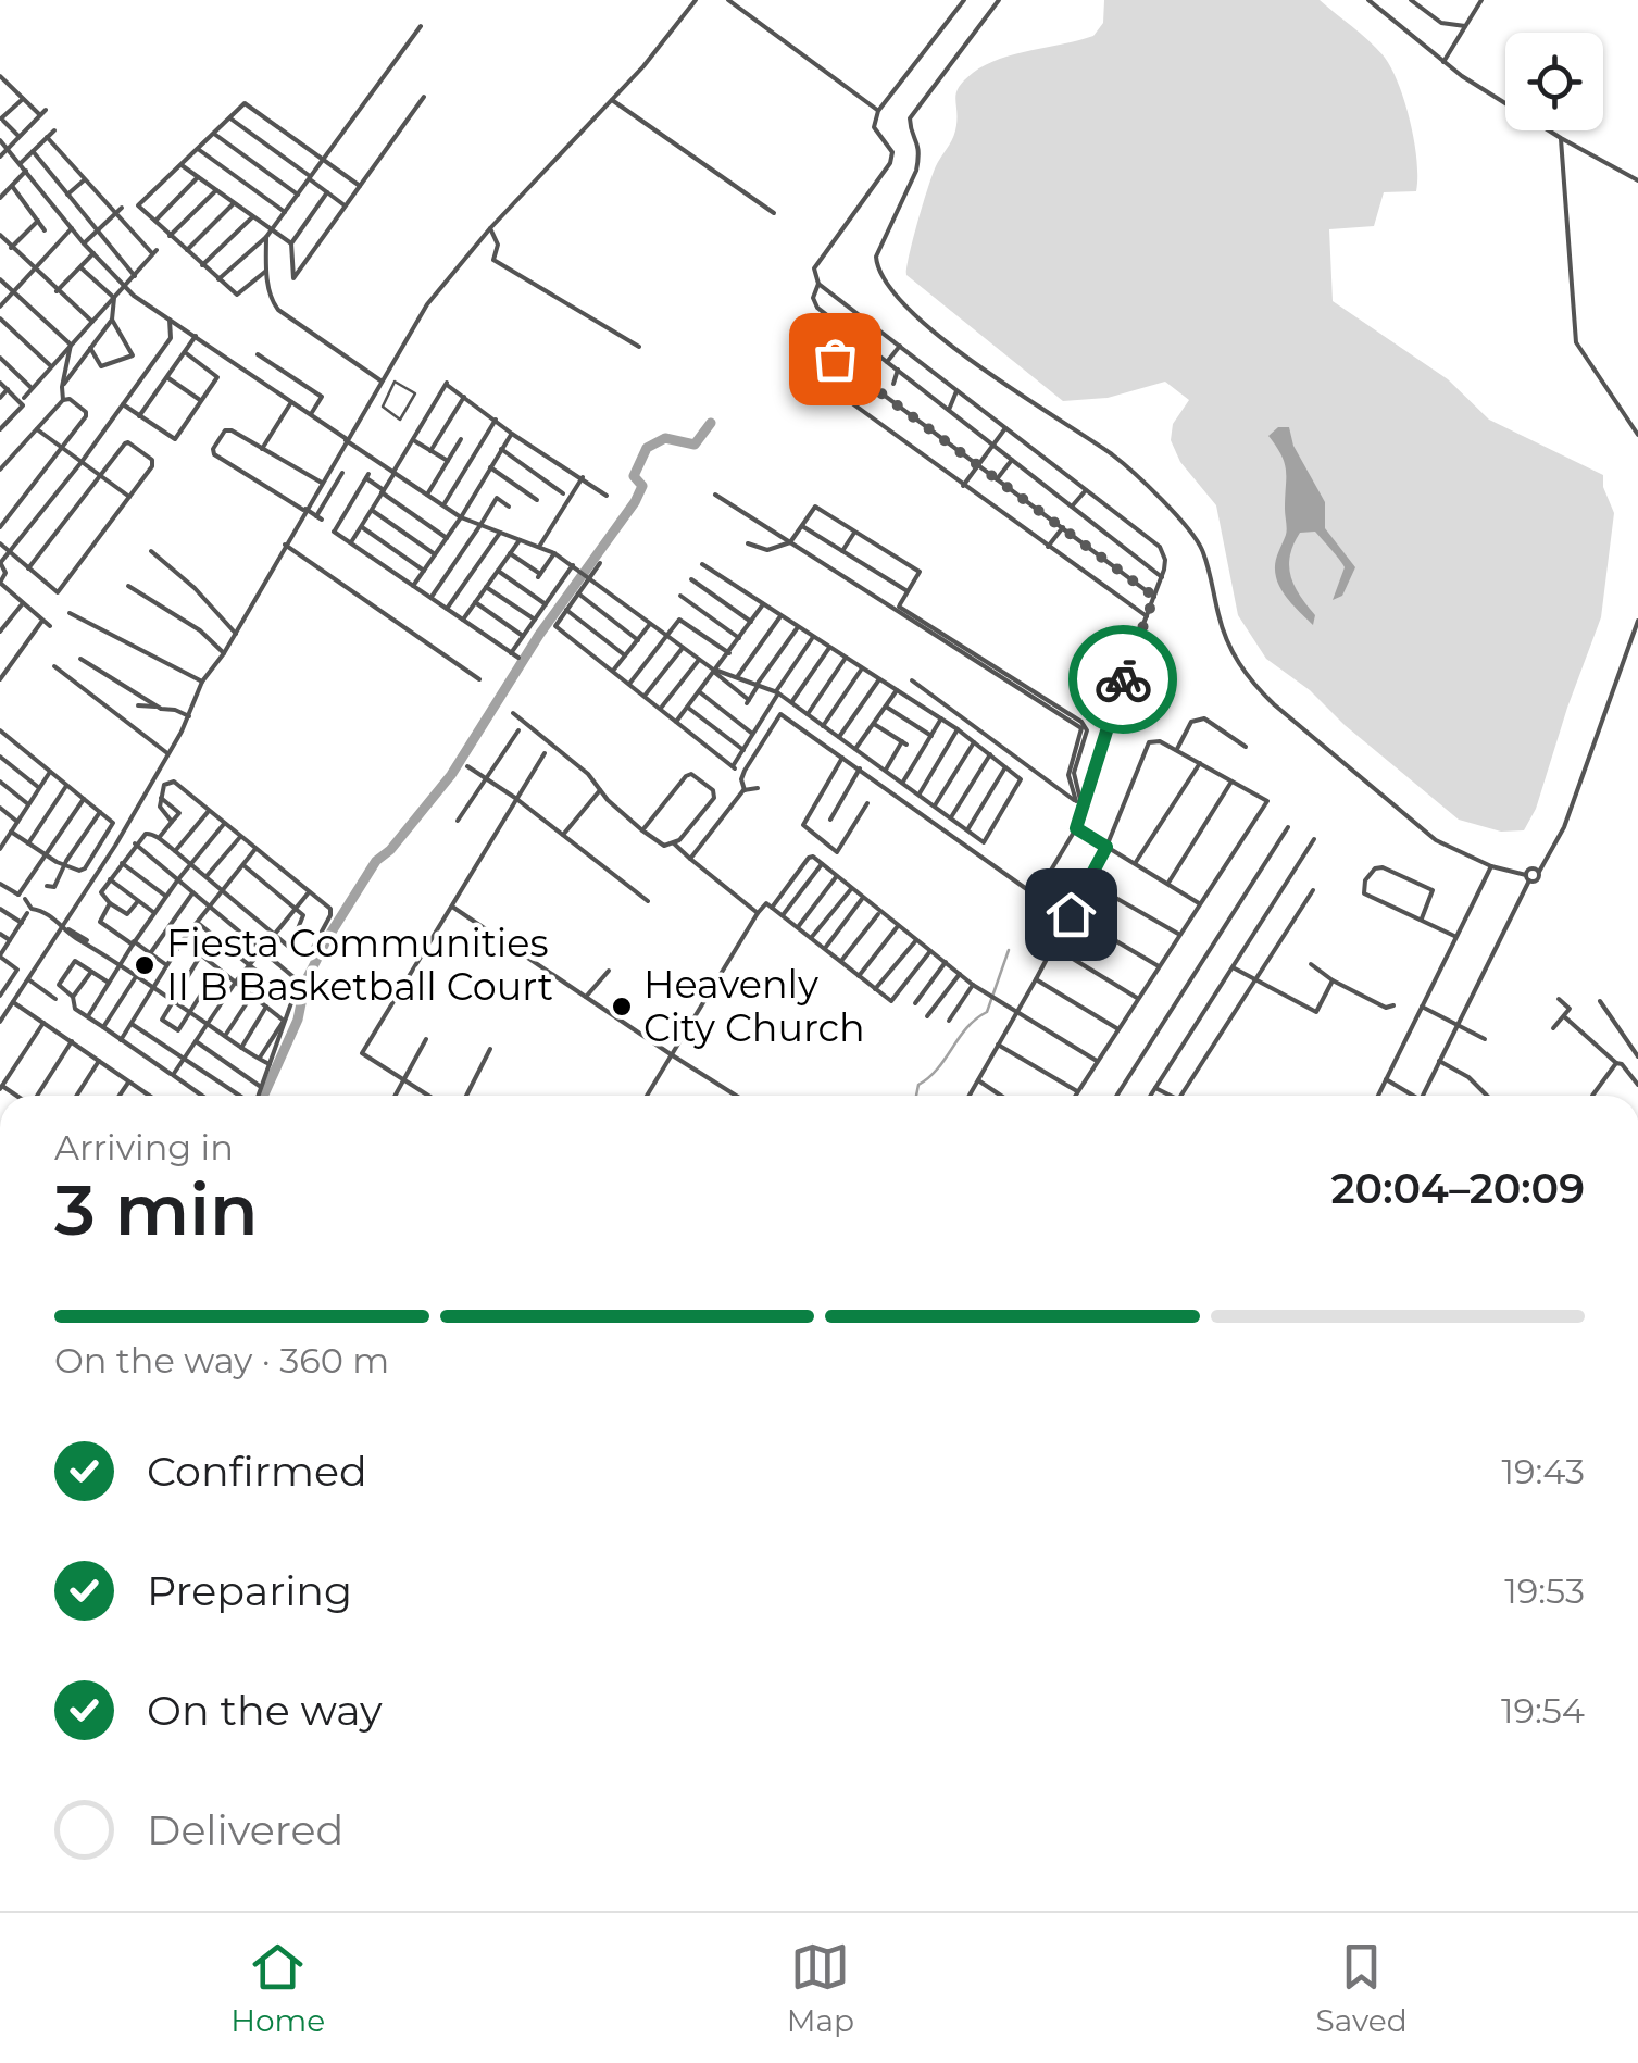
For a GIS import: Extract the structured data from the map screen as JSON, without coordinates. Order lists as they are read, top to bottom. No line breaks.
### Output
{"places":["Fiesta Communities II B Basketball Court","Heavenly City Church"],"page":{"heading":["3 min","Arriving in","20:04–20:09"],"bar":"On the way · 360 m","list":[["Confirmed","19:43"],["Preparing","19:53"],["On the way","19:54"],"Delivered"],"tabs":["Home","Map","Saved"]}}
